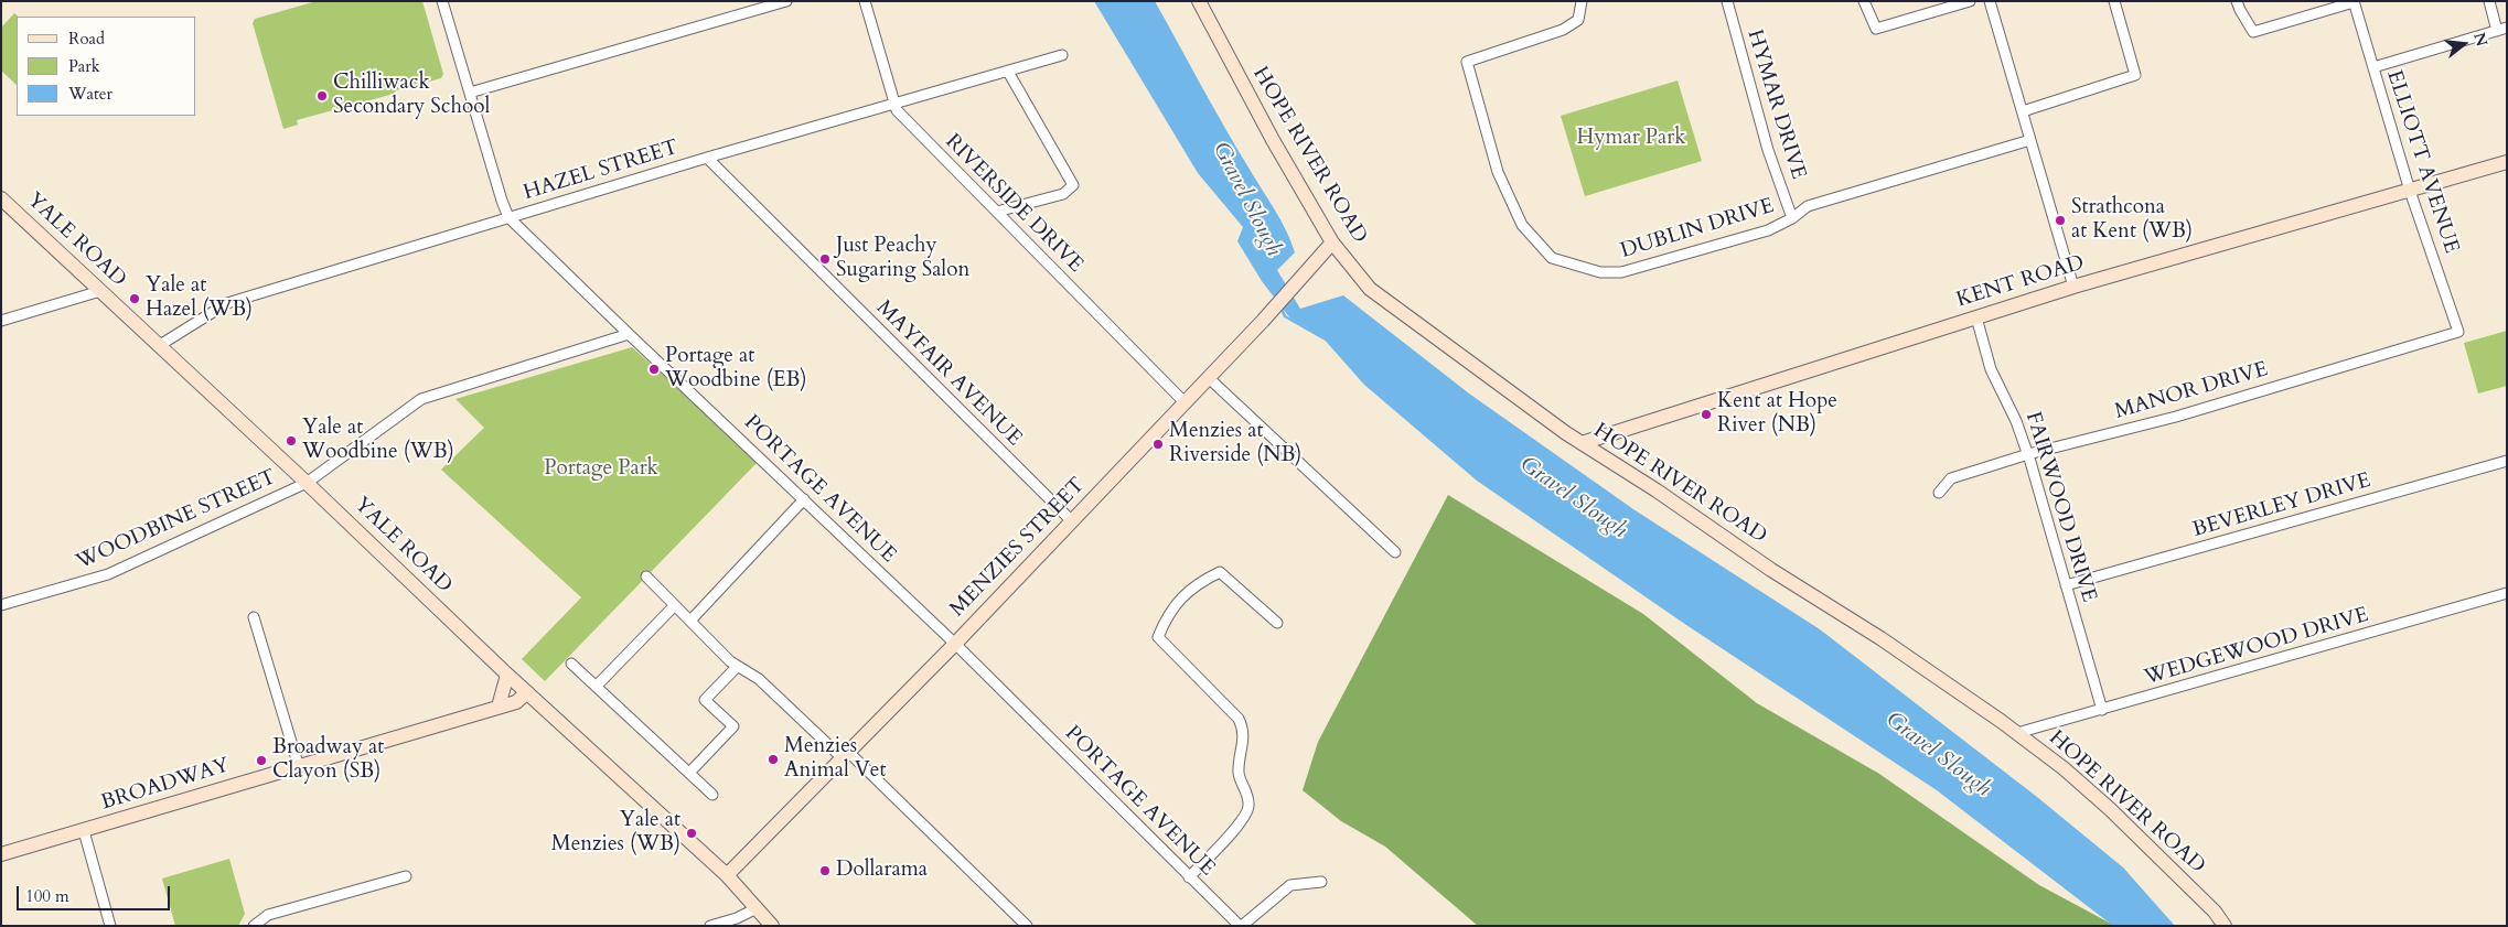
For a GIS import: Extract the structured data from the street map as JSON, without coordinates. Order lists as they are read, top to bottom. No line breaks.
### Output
{"streets":{"street":["HYMAR DRIVE","HOPE RIVER ROAD","ELLIOTT AVENUE","HAZEL STREET","RIVERSIDE DRIVE","DUBLIN DRIVE","YALE ROAD","KENT ROAD","MAYFAIR AVENUE","MANOR DRIVE","PORTAGE AVENUE","BEVERLEY DRIVE","FAIRWOOD DRIVE","WOODBINE STREET","MENZIES STREET","WEDGEWOOD DRIVE","BROADWAY"]},"crossings":[["HYMAR DRIVE","DUBLIN DRIVE"],["HOPE RIVER ROAD","KENT ROAD"],["HOPE RIVER ROAD","MENZIES STREET"],["HOPE RIVER ROAD","WEDGEWOOD DRIVE"],["ELLIOTT AVENUE","KENT ROAD"],["ELLIOTT AVENUE","MANOR DRIVE"],["HAZEL STREET","RIVERSIDE DRIVE"],["HAZEL STREET","YALE ROAD"],["HAZEL STREET","MAYFAIR AVENUE"],["HAZEL STREET","PORTAGE AVENUE"],["RIVERSIDE DRIVE","MENZIES STREET"],["YALE ROAD","WOODBINE STREET"],["YALE ROAD","MENZIES STREET"],["YALE ROAD","BROADWAY"],["KENT ROAD","FAIRWOOD DRIVE"],["MAYFAIR AVENUE","MENZIES STREET"],["MANOR DRIVE","FAIRWOOD DRIVE"],["PORTAGE AVENUE","WOODBINE STREET"],["PORTAGE AVENUE","MENZIES STREET"],["BEVERLEY DRIVE","FAIRWOOD DRIVE"],["FAIRWOOD DRIVE","WEDGEWOOD DRIVE"]],"water":["Gravel Slough"],"parks":["Hymar Park","Portage Park"],"places":["Chilliwack Secondary School","Strathcona at Kent (WB)","Just Peachy Sugaring Salon","Yale at Hazel (WB)","Portage at Woodbine (EB)","Kent at Hope River (NB)","Yale at Woodbine (WB)","Menzies at Riverside (NB)","Menzies Animal Vet","Broadway at Clayon (SB)","Yale at Menzies (WB)","Dollarama"],"legend":["Road","Park","Water"],"scale_bar":"100 m","north":"right"}
